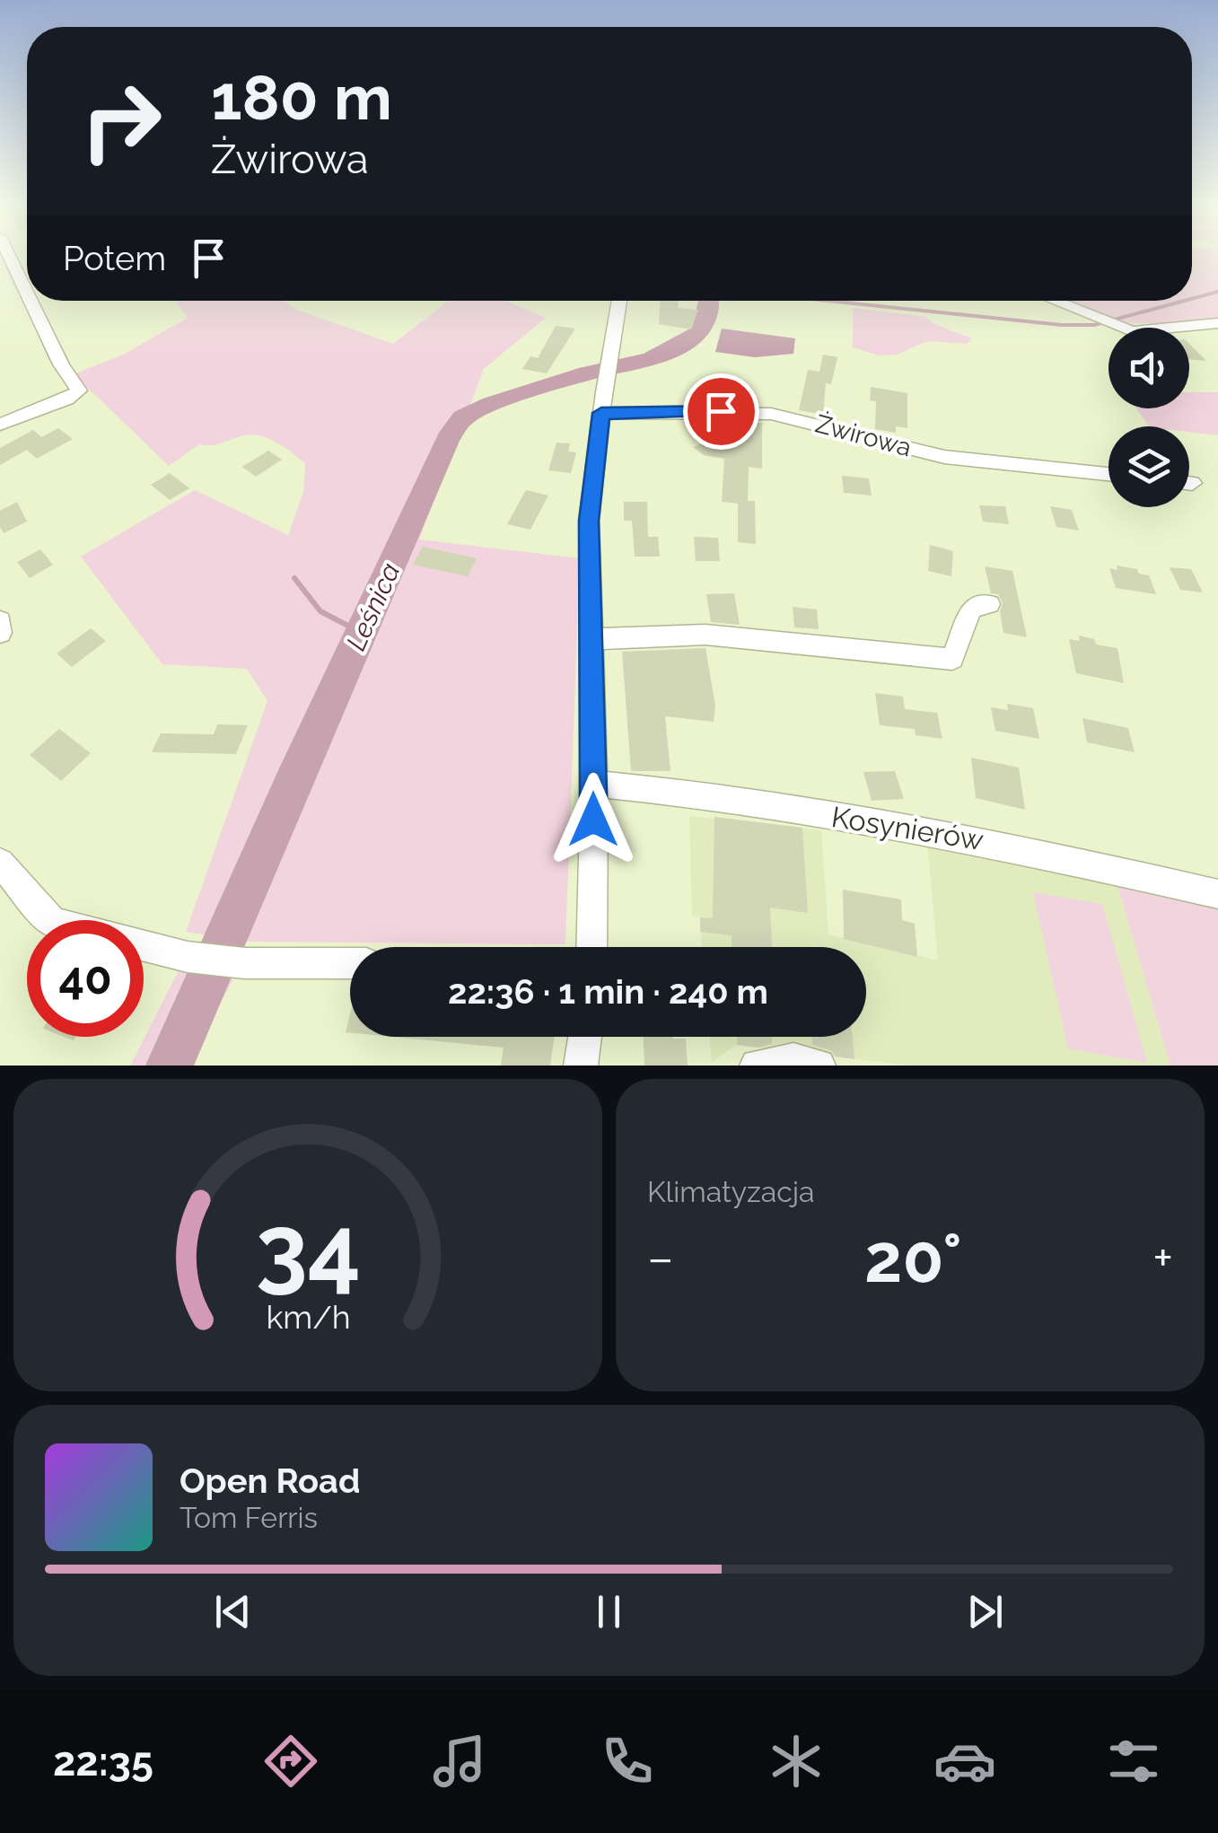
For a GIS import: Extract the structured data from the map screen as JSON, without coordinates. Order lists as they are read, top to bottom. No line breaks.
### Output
{"streets":{"street":["Żwirowa","Kosynierów"]},"water":["Leśnica"],"page":{"turn":["180 m","Żwirowa"],"then":"Potem","limit":"40","trip":"22:36 · 1 min · 240 m","tile":"Klimatyzacja","heat":["−","20°","+"],"song":["Open Road","Tom Ferris"],"tabs":"22:35","gauge":["34","km/h"]}}
